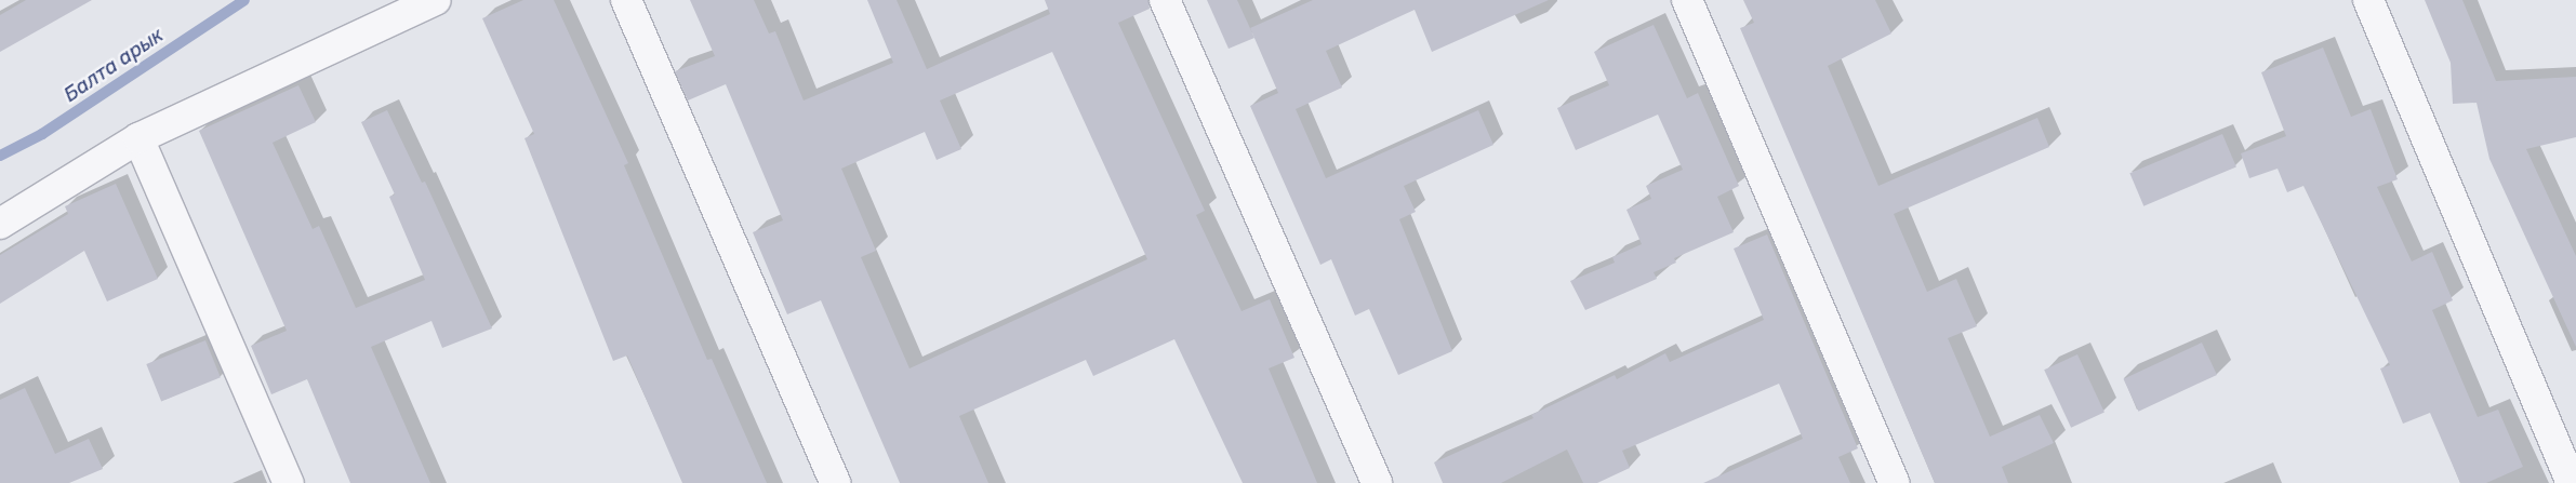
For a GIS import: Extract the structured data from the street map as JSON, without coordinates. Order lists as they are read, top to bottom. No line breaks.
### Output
{"water":["Балта арык"]}
